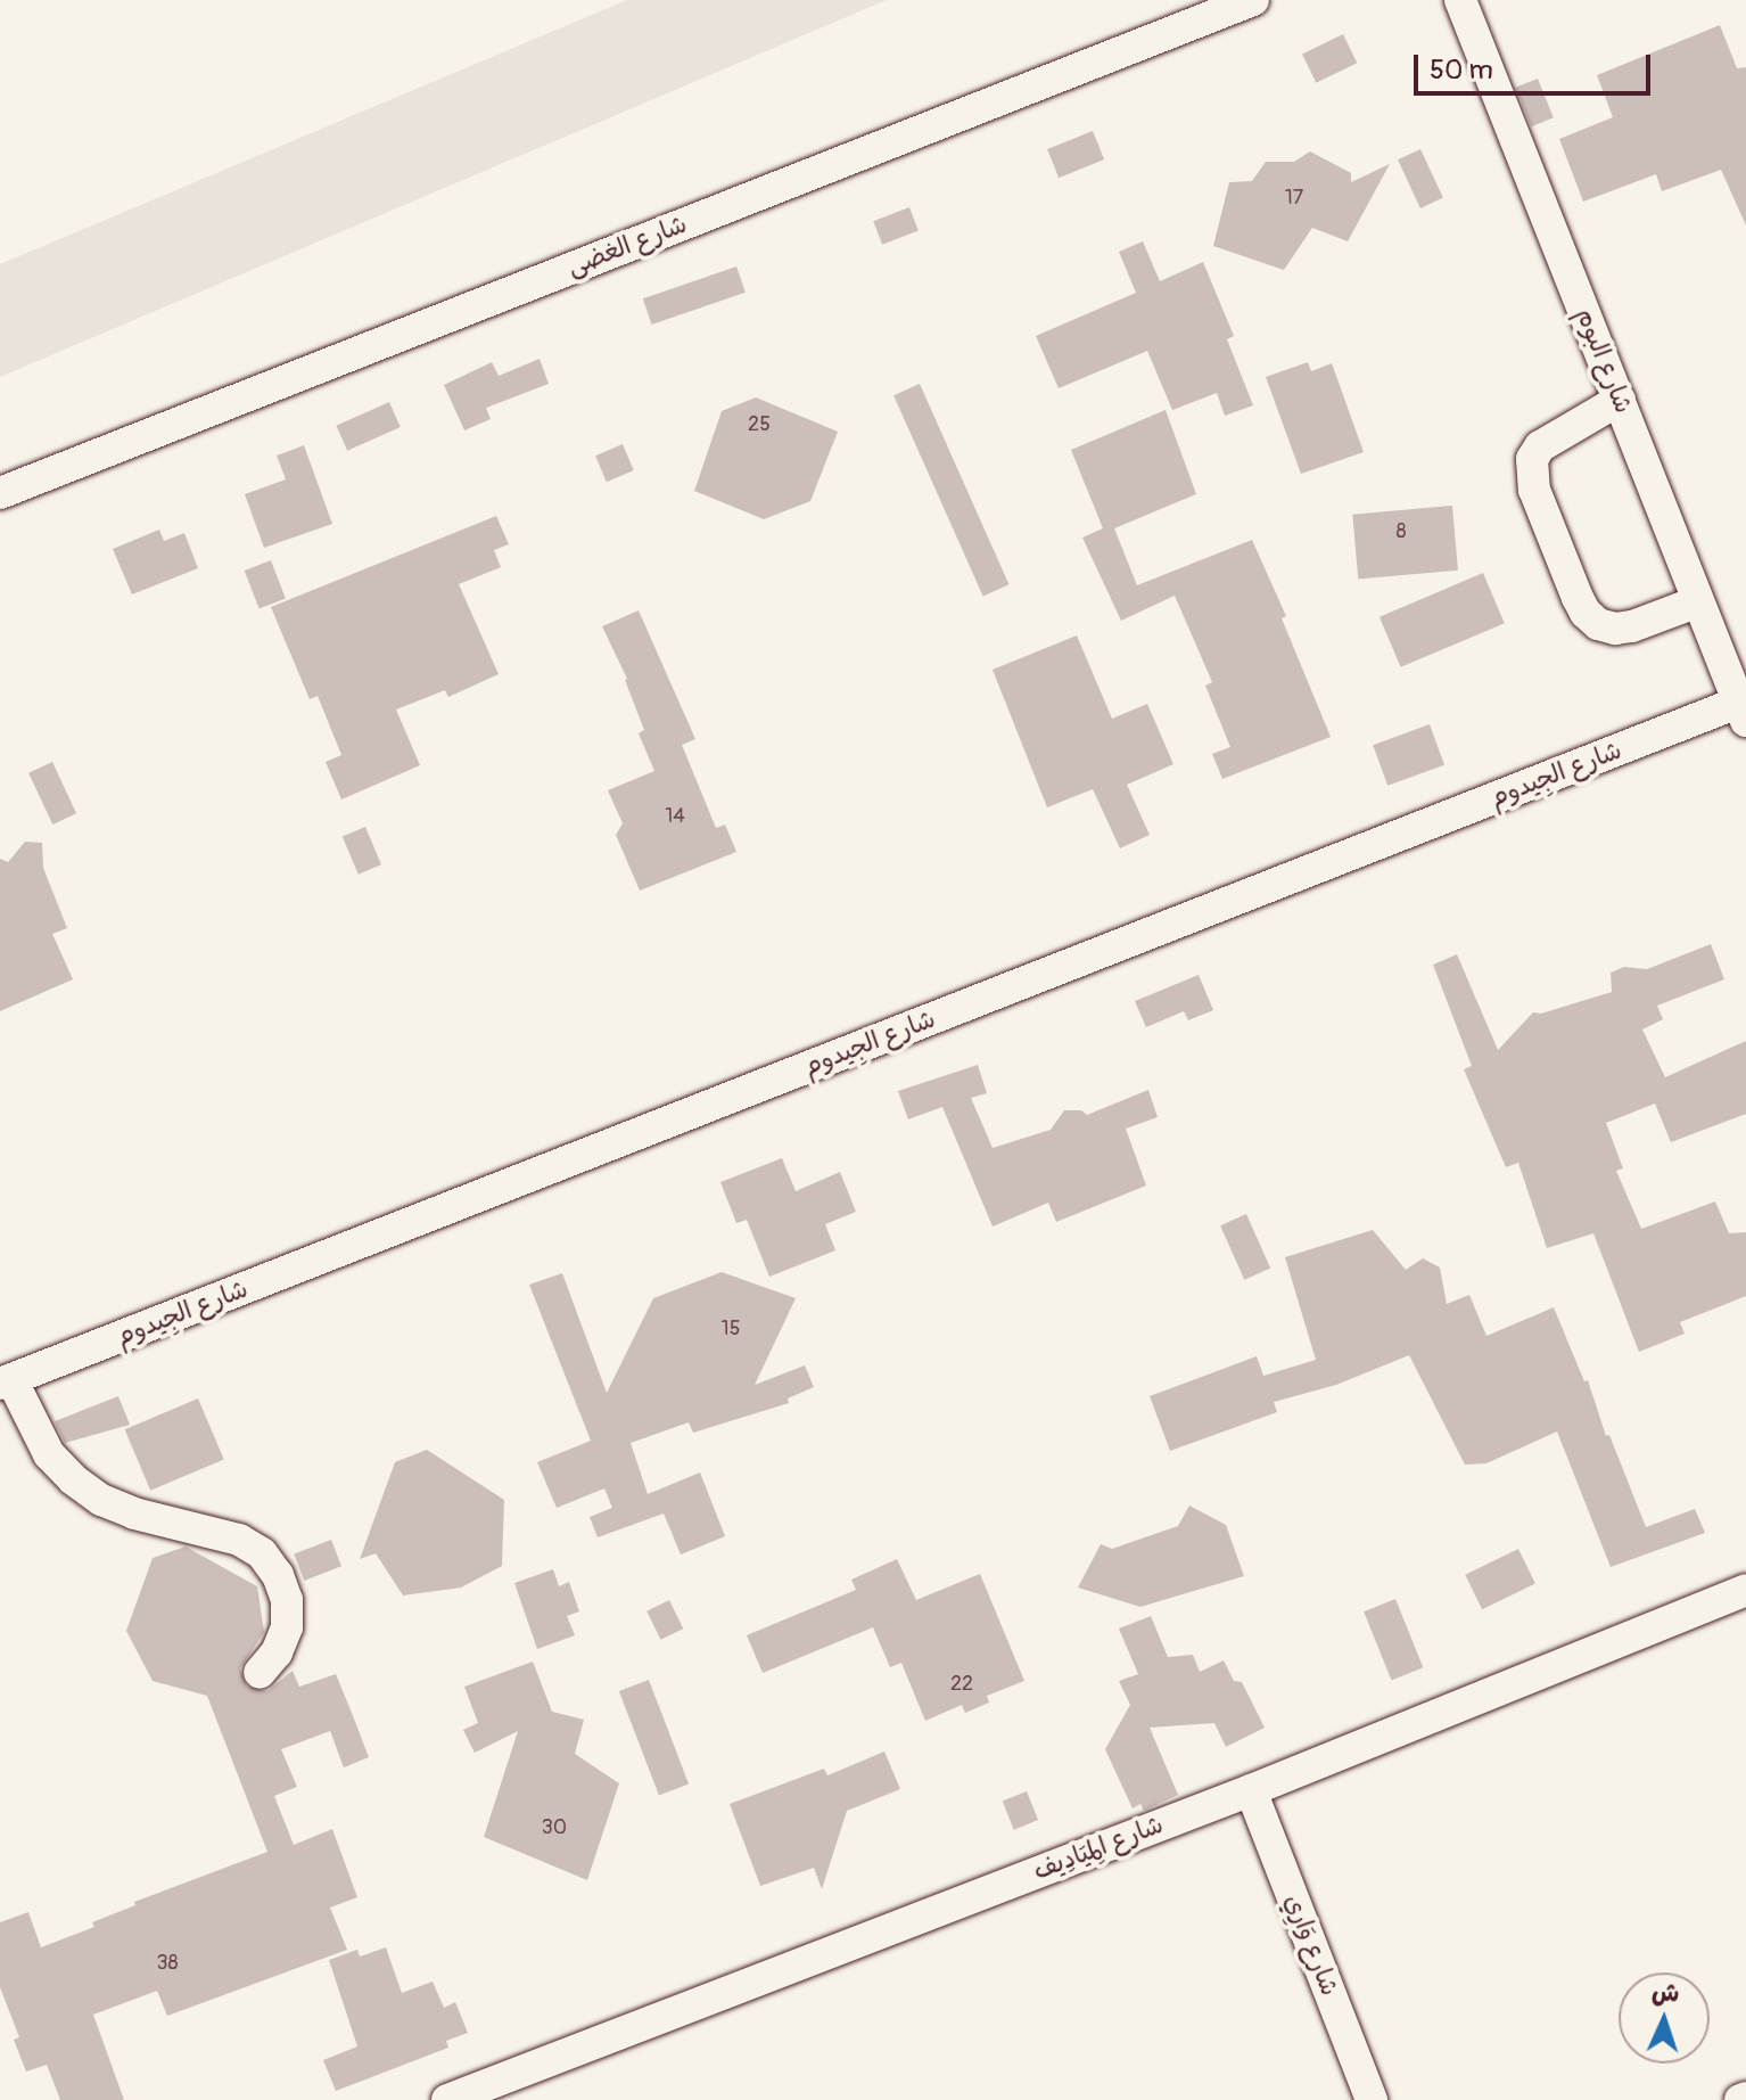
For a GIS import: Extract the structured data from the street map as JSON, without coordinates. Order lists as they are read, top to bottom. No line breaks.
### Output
{"streets":{"street":["شارع الغضى","شارع البوم","شارع الجِيدوم","شارع المِيَادِيف","شارع وَارِي"]},"crossings":[["شارع البوم","شارع الجِيدوم"],["شارع المِيَادِيف","شارع وَارِي"]],"house_numbers":["17","25","8","14","15","22","30","38"],"scale_bar":"50 m","north":"top"}
